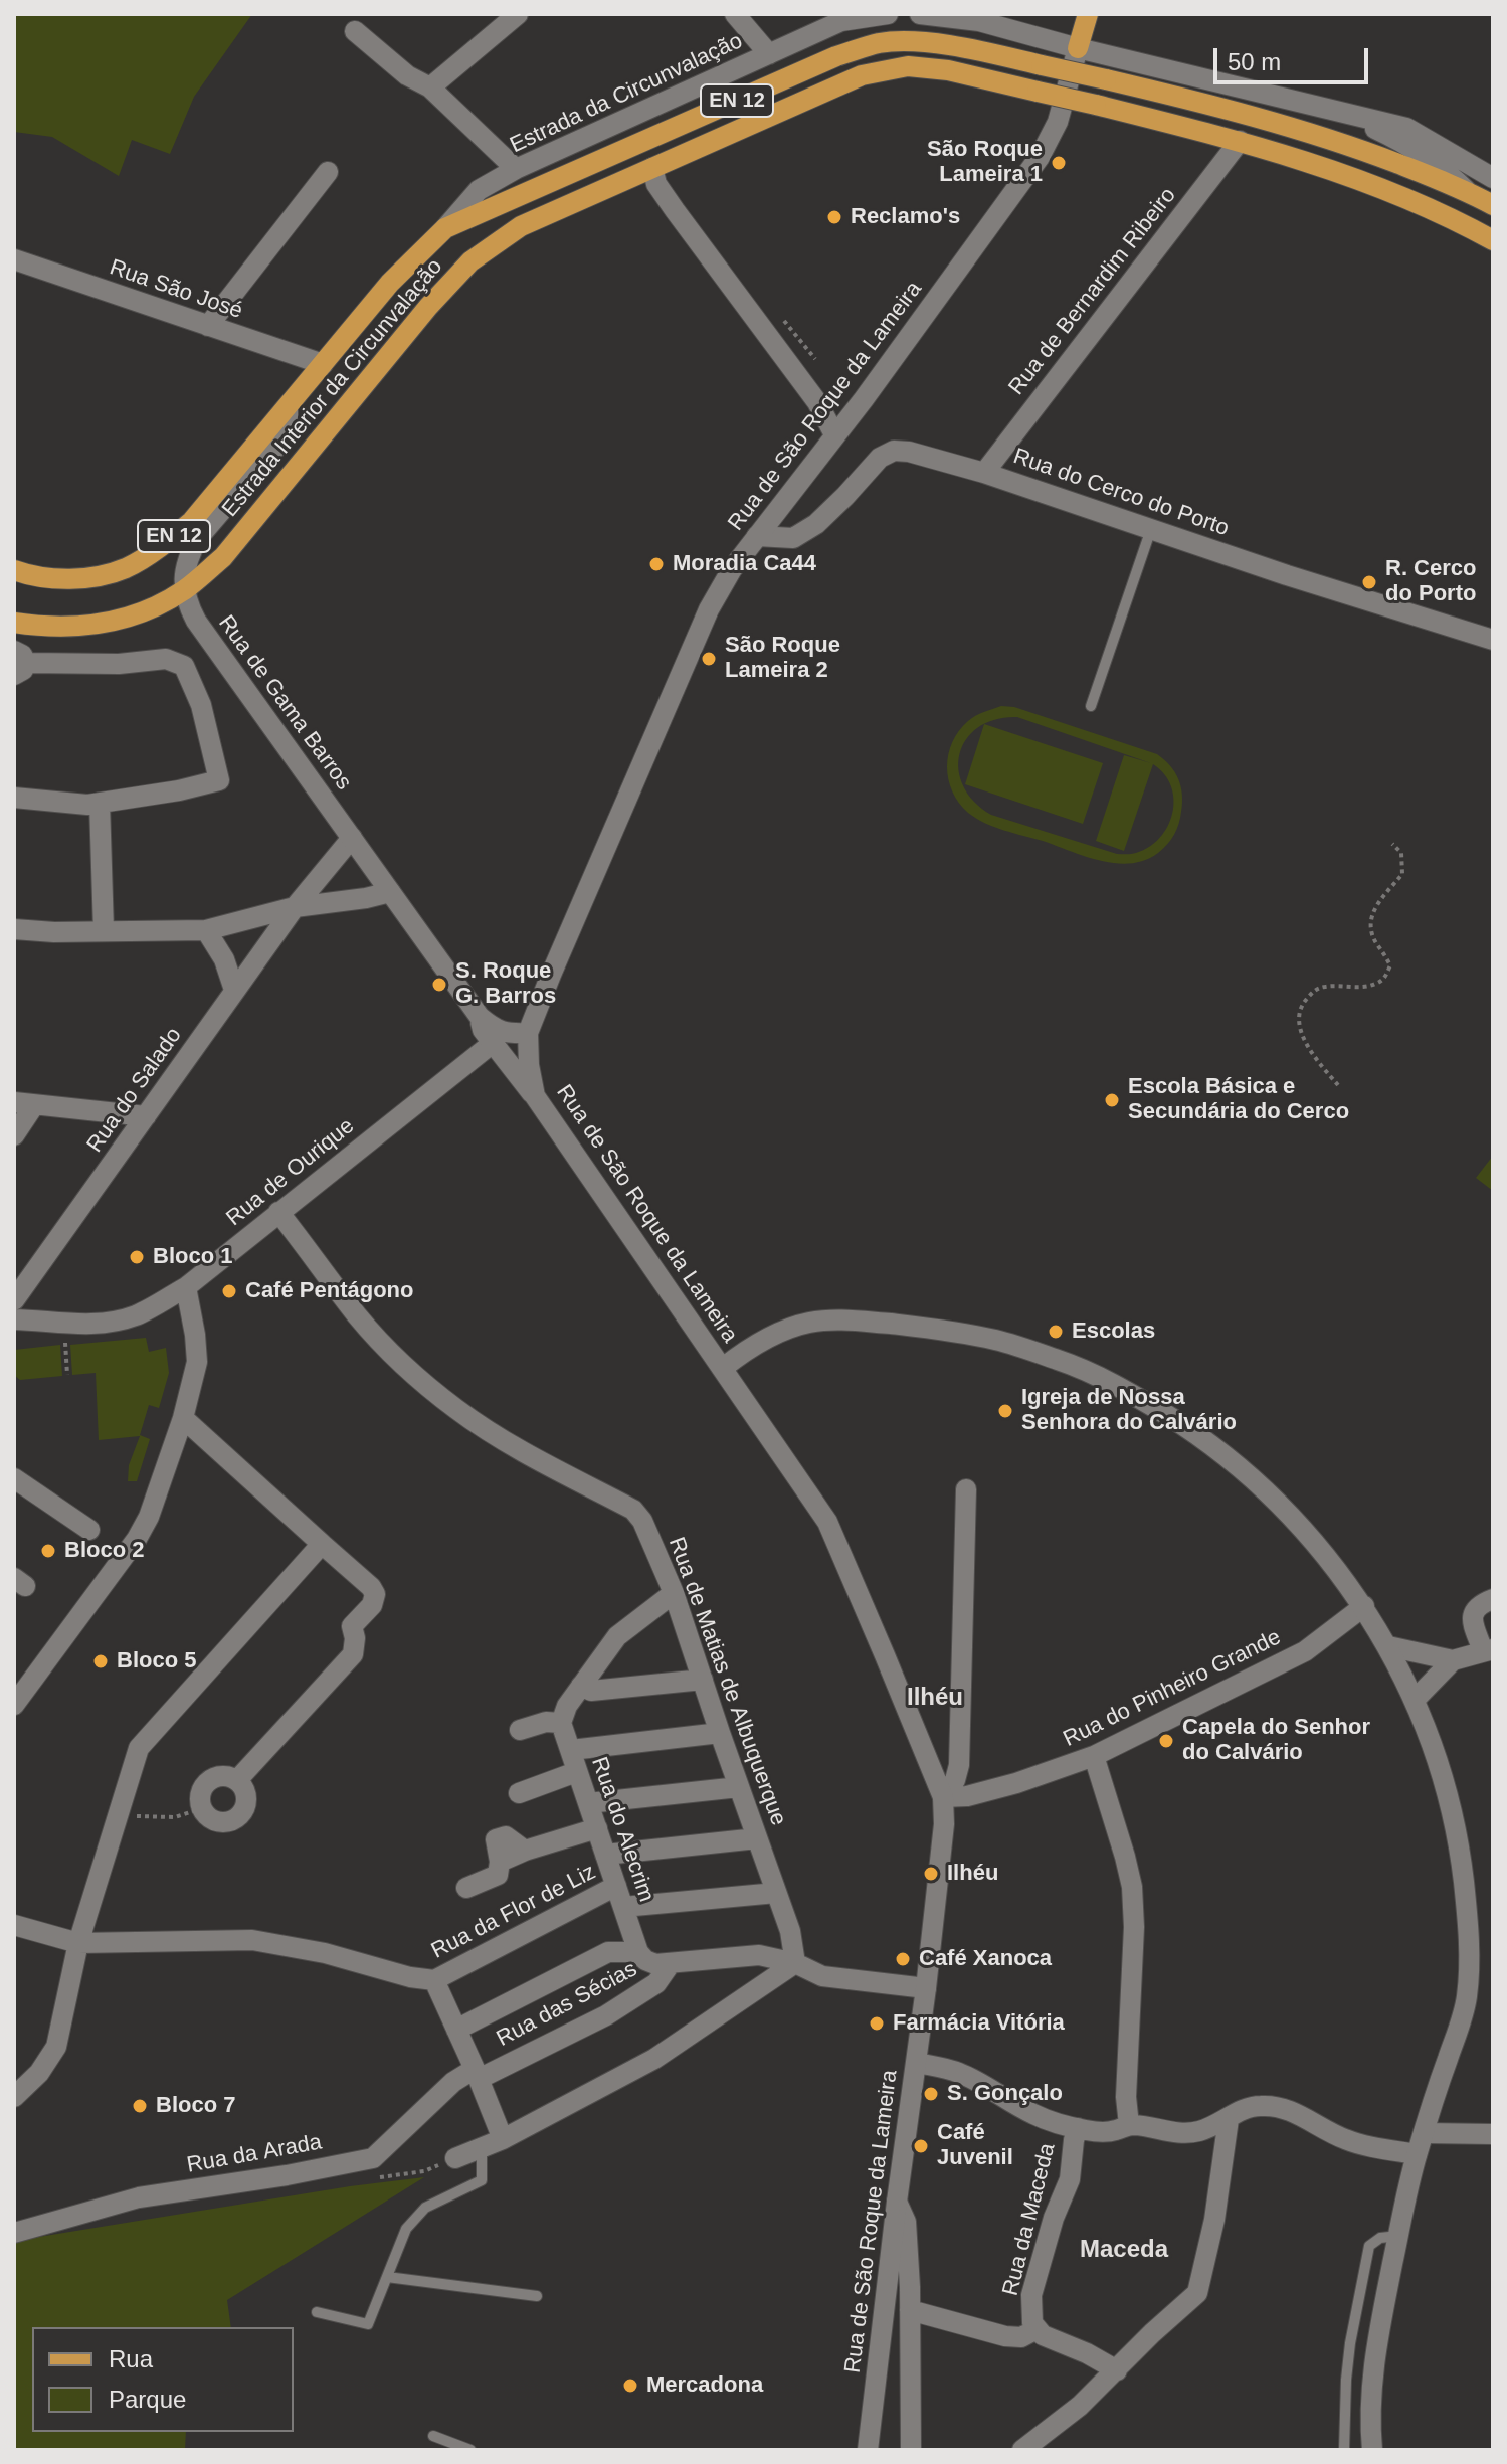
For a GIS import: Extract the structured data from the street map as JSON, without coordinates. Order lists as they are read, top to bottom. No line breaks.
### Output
{"streets":{"main road":["EN 12","Estrada Interior da Circunvalação"],"street":["Estrada da Circunvalação","Rua São José","Rua de Bernardim Ribeiro","Rua de São Roque da Lameira","Rua do Cerco do Porto","Rua de Gama Barros","Rua do Salado","Rua de Ourique","Rua de Matias de Albuquerque","Rua do Pinheiro Grande","Rua do Alecrim","Rua da Flor de Liz","Rua das Sécias","Rua da Arada","Rua da Maceda"]},"crossings":[["Estrada da Circunvalação","EN 12"],["EN 12","Rua São José"],["EN 12","Rua de Bernardim Ribeiro"],["EN 12","Estrada Interior da Circunvalação"],["Rua de Bernardim Ribeiro","Estrada Interior da Circunvalação"],["Rua de Bernardim Ribeiro","Rua do Cerco do Porto"],["Estrada Interior da Circunvalação","Rua de Gama Barros"],["Rua de São Roque da Lameira","Rua do Cerco do Porto"],["Rua de São Roque da Lameira","Rua de Gama Barros"],["Rua de São Roque da Lameira","Rua do Pinheiro Grande"],["Rua de Gama Barros","Rua do Salado"],["Rua de Gama Barros","Rua de Ourique"],["Rua de Ourique","Rua de Matias de Albuquerque"],["Rua do Alecrim","Rua da Flor de Liz"],["Rua das Sécias","Rua da Arada"]],"districts":["Ilhéu","Maceda"],"places":["São Roque Lameira 1","Reclamo's","Moradia Ca44","R. Cerco do Porto","São Roque Lameira 2","S. Roque G. Barros","Escola Básica e Secundária do Cerco","Bloco 1","Café Pentágono","Escolas","Igreja de Nossa Senhora do Calvário","Bloco 2","Bloco 5","Capela do Senhor do Calvário","Ilhéu","Café Xanoca","Farmácia Vitória","S. Gonçalo","Bloco 7","Café Juvenil","Mercadona"],"legend":["Rua","Parque"],"scale_bar":"50 m"}
